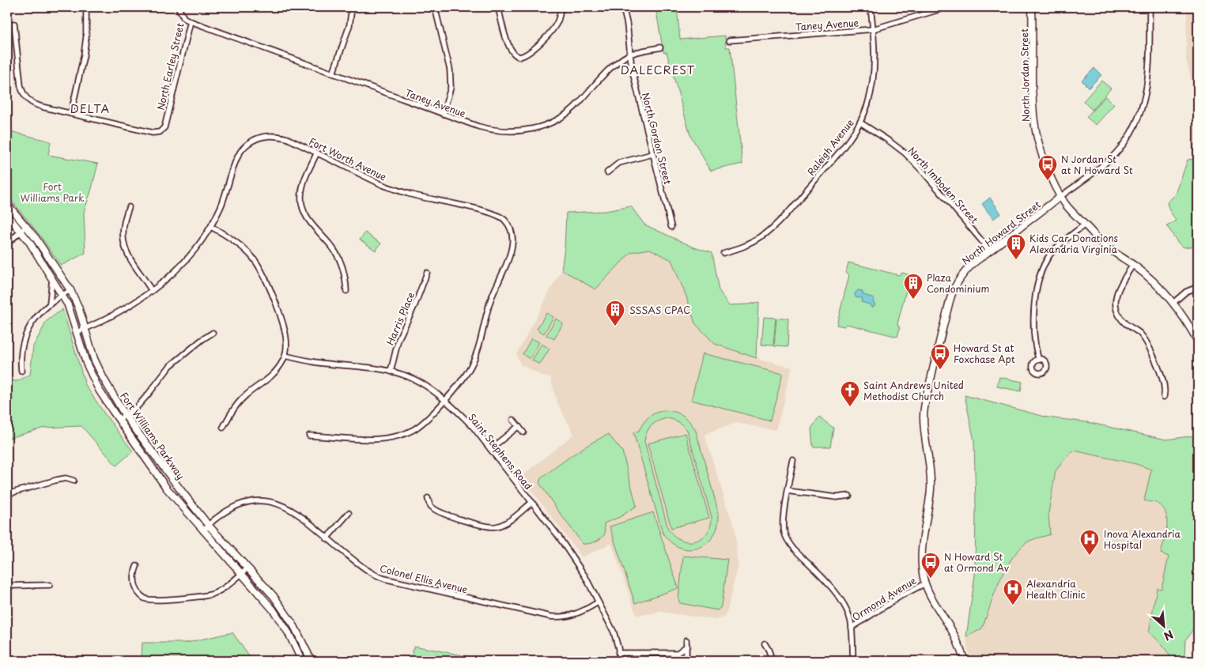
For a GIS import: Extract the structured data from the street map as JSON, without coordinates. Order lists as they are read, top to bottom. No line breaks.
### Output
{"streets":{"street":["Taney Avenue","North Earley Street","North Jordan Street","North Gordon Street","Raleigh Avenue","Fort Worth Avenue","North Imboden Street","North Howard Street","Harris Place","Fort Williams Parkway","Saint Stephens Road","Colonel Ellis Avenue","Ormond Avenue"]},"crossings":[["Taney Avenue","North Earley Street"],["Taney Avenue","North Gordon Street"],["Taney Avenue","Raleigh Avenue"],["North Jordan Street","North Howard Street"],["Raleigh Avenue","North Imboden Street"],["Fort Worth Avenue","Fort Williams Parkway"],["Fort Worth Avenue","Saint Stephens Road"],["North Imboden Street","North Howard Street"],["North Howard Street","Ormond Avenue"],["Harris Place","Saint Stephens Road"],["Fort Williams Parkway","Colonel Ellis Avenue"],["Saint Stephens Road","Colonel Ellis Avenue"]],"districts":["DALECREST","DELTA"],"parks":["Fort Williams Park"],"places":{"bus stop":["N Jordan St at N Howard St","Howard St at Foxchase Apt","N Howard St at Ormond Av"],"building":["Kids Car Donations Alexandria Virginia","Plaza Condominium","SSSAS CPAC"],"church":["Saint Andrews United Methodist Church"],"hospital":["Inova Alexandria Hospital","Alexandria Health Clinic"]},"north":"bottom right"}
